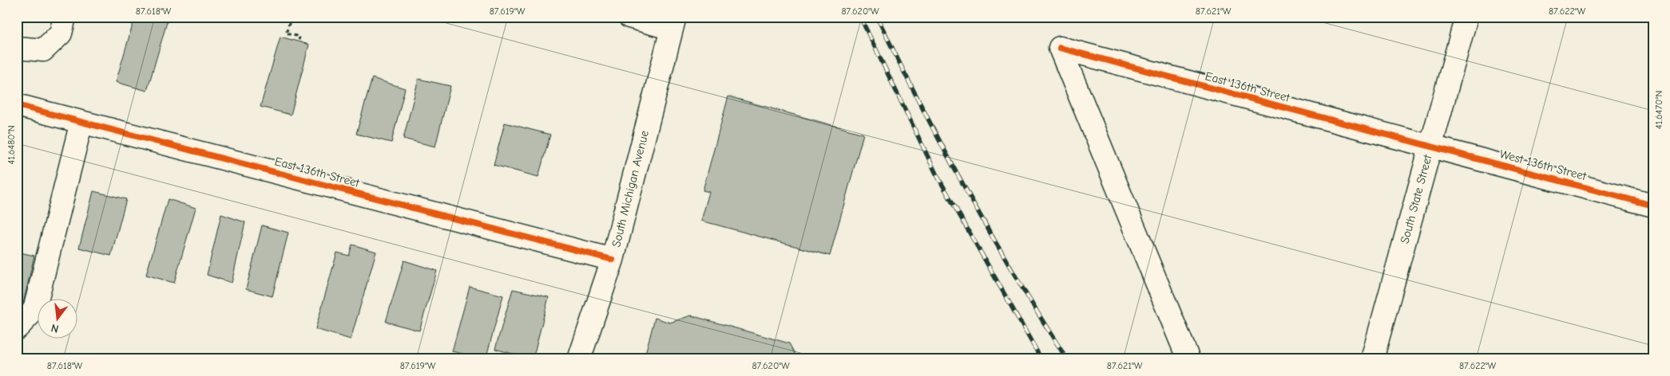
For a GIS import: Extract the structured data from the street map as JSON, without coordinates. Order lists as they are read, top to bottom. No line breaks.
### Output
{"streets":{"street":["East 136th Street","West 136th Street","South Michigan Avenue","South State Street"]},"crossings":[["East 136th Street","West 136th Street"],["East 136th Street","South Michigan Avenue"],["East 136th Street","South State Street"],["West 136th Street","South State Street"]],"north":"bottom","coordinates":["87.618°W","87.619°W","87.620°W","87.621°W","87.622°W","41.6470°N","41.6480°N"]}
